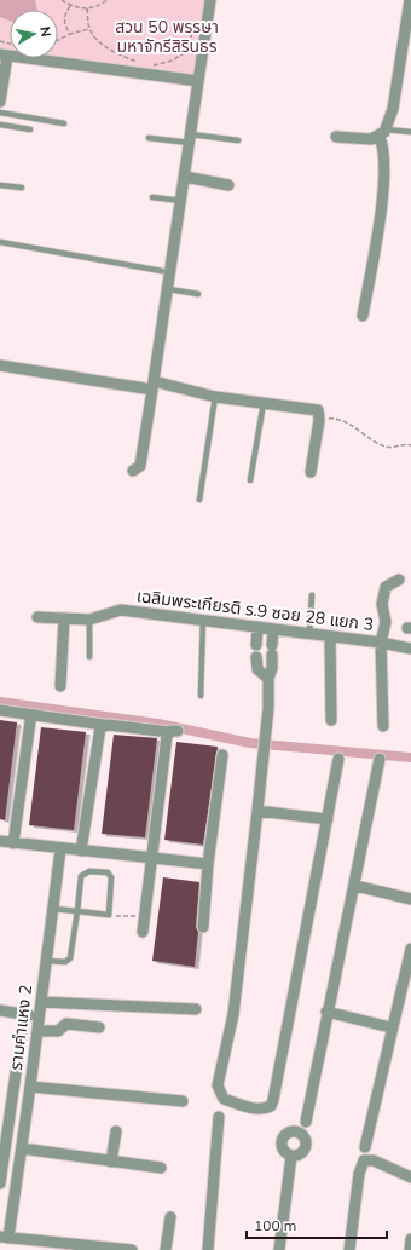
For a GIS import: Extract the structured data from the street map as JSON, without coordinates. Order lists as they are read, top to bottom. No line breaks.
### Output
{"streets":{"street":["เฉลิมพระเกียรติ ร.9 ซอย 28 แยก 3","รามคำแหง 2"]},"parks":["สวน 50 พรรษา มหาจักรีสิรินธร"],"scale_bar":"100 m","north":"right"}
